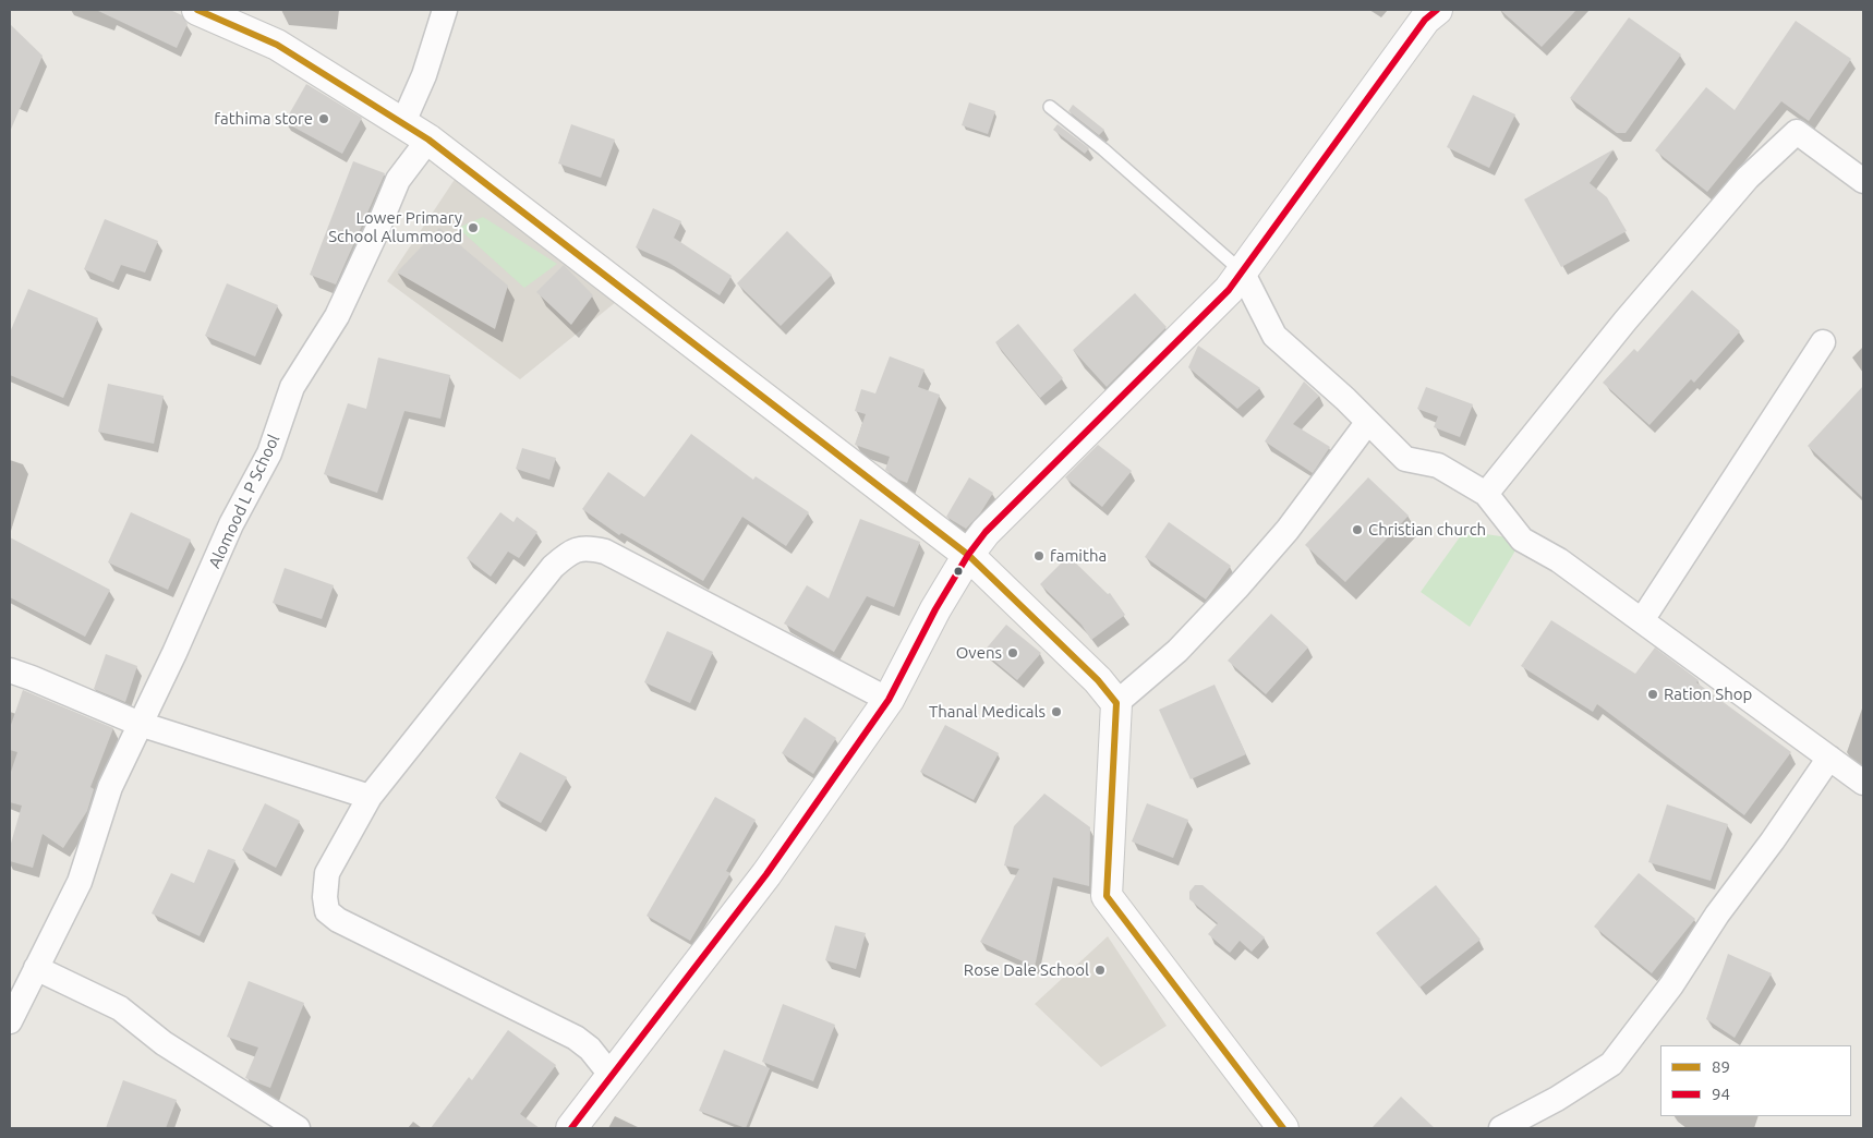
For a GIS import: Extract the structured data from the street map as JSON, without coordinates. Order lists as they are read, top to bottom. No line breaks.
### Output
{"streets":{"street":["Alomood L P School"]},"places":["fathima store","Lower Primary School Alummood","Christian church","famitha","Ovens","Ration Shop","Thanal Medicals","Rose Dale School"],"lines":["transit line 89","transit line 94"],"legend":["89","94"]}
